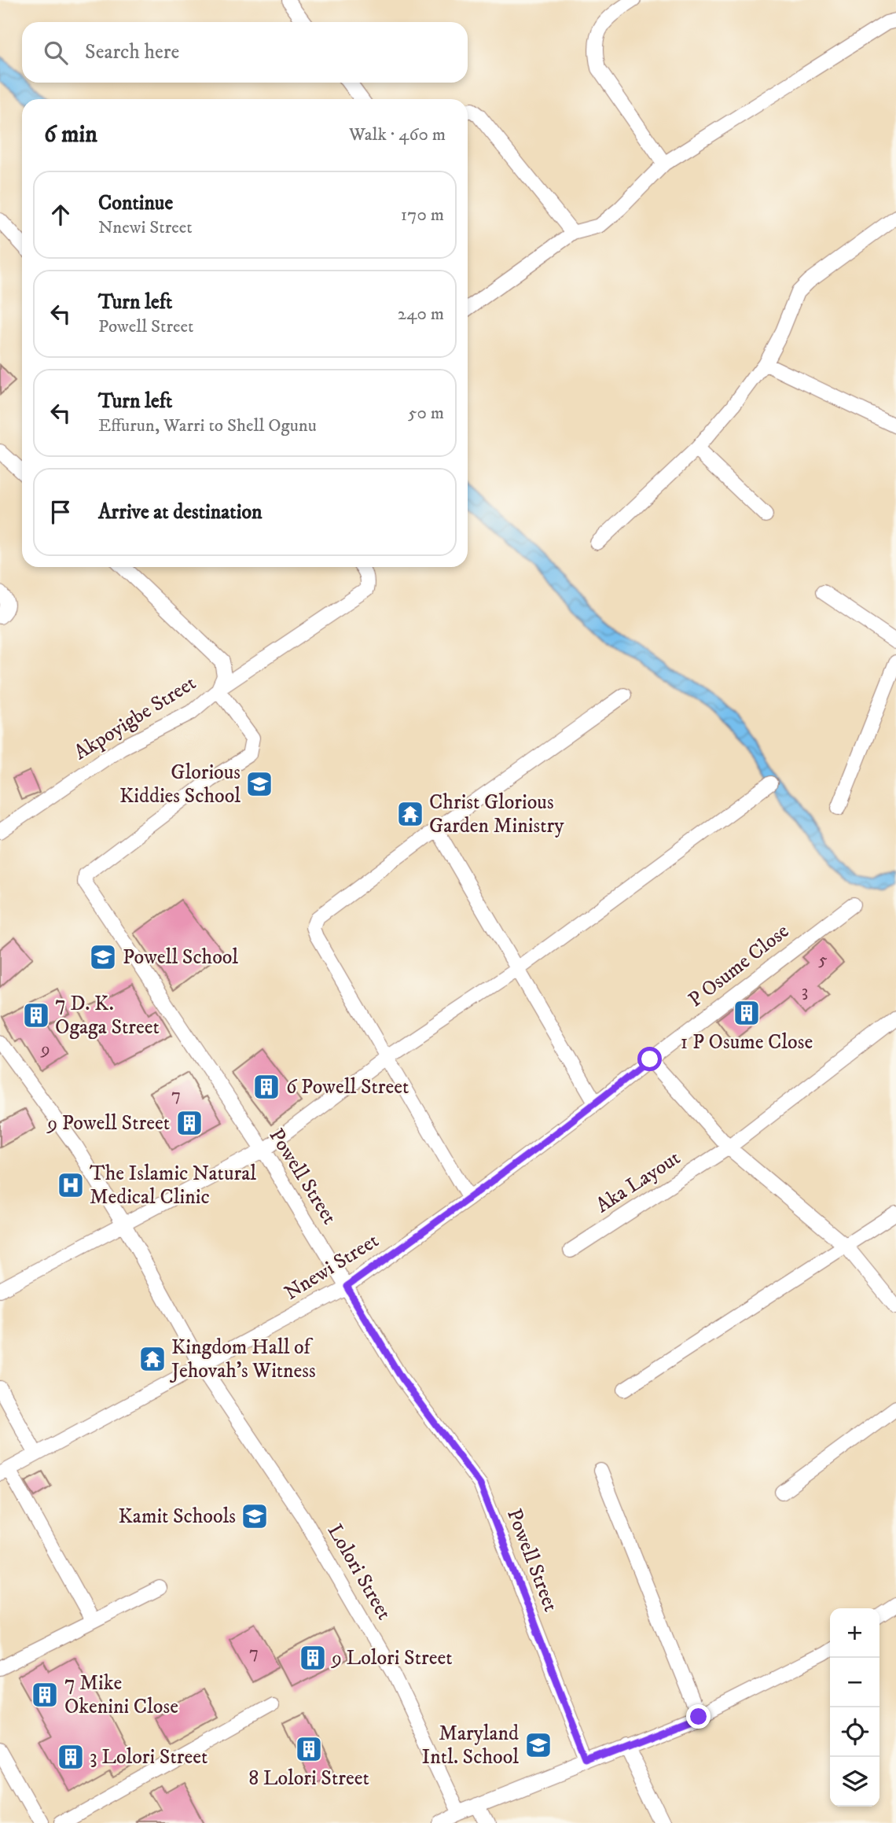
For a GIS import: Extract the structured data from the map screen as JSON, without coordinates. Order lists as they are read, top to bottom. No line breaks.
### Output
{"streets":{"street":["Akpoyigbe Street","P Osume Close","Powell Street","Aka Layout","Nnewi Street","Lolori Street"]},"crossings":[["Akpoyigbe Street","Powell Street"],["P Osume Close","Nnewi Street"],["Powell Street","Nnewi Street"],["Nnewi Street","Lolori Street"]],"places":{"school or university":["Glorious Kiddies School","Powell School","Kamit Schools","Maryland Intl. School"],"temple":["Christ Glorious Garden Ministry","Kingdom Hall of Jehovah's Witness"],"building":["1 P Osume Close","7 D. K. Ogaga Street","6 Powell Street","9 Powell Street","9 Lolori Street","7 Mike Okenini Close","8 Lolori Street","3 Lolori Street"],"hospital":["The Islamic Natural Medical Clinic"]},"house_numbers":["5","3","9","7","7"],"page":{"search":"Search here","heading":["6 min","Walk · 460 m"],"list":[["Continue","Nnewi Street","170 m"],["Turn left","Powell Street","240 m"],["Turn left","Effurun, Warri to Shell Ogunu","50 m"],"Arrive at destination"],"map_buttons":["+","−"]}}
